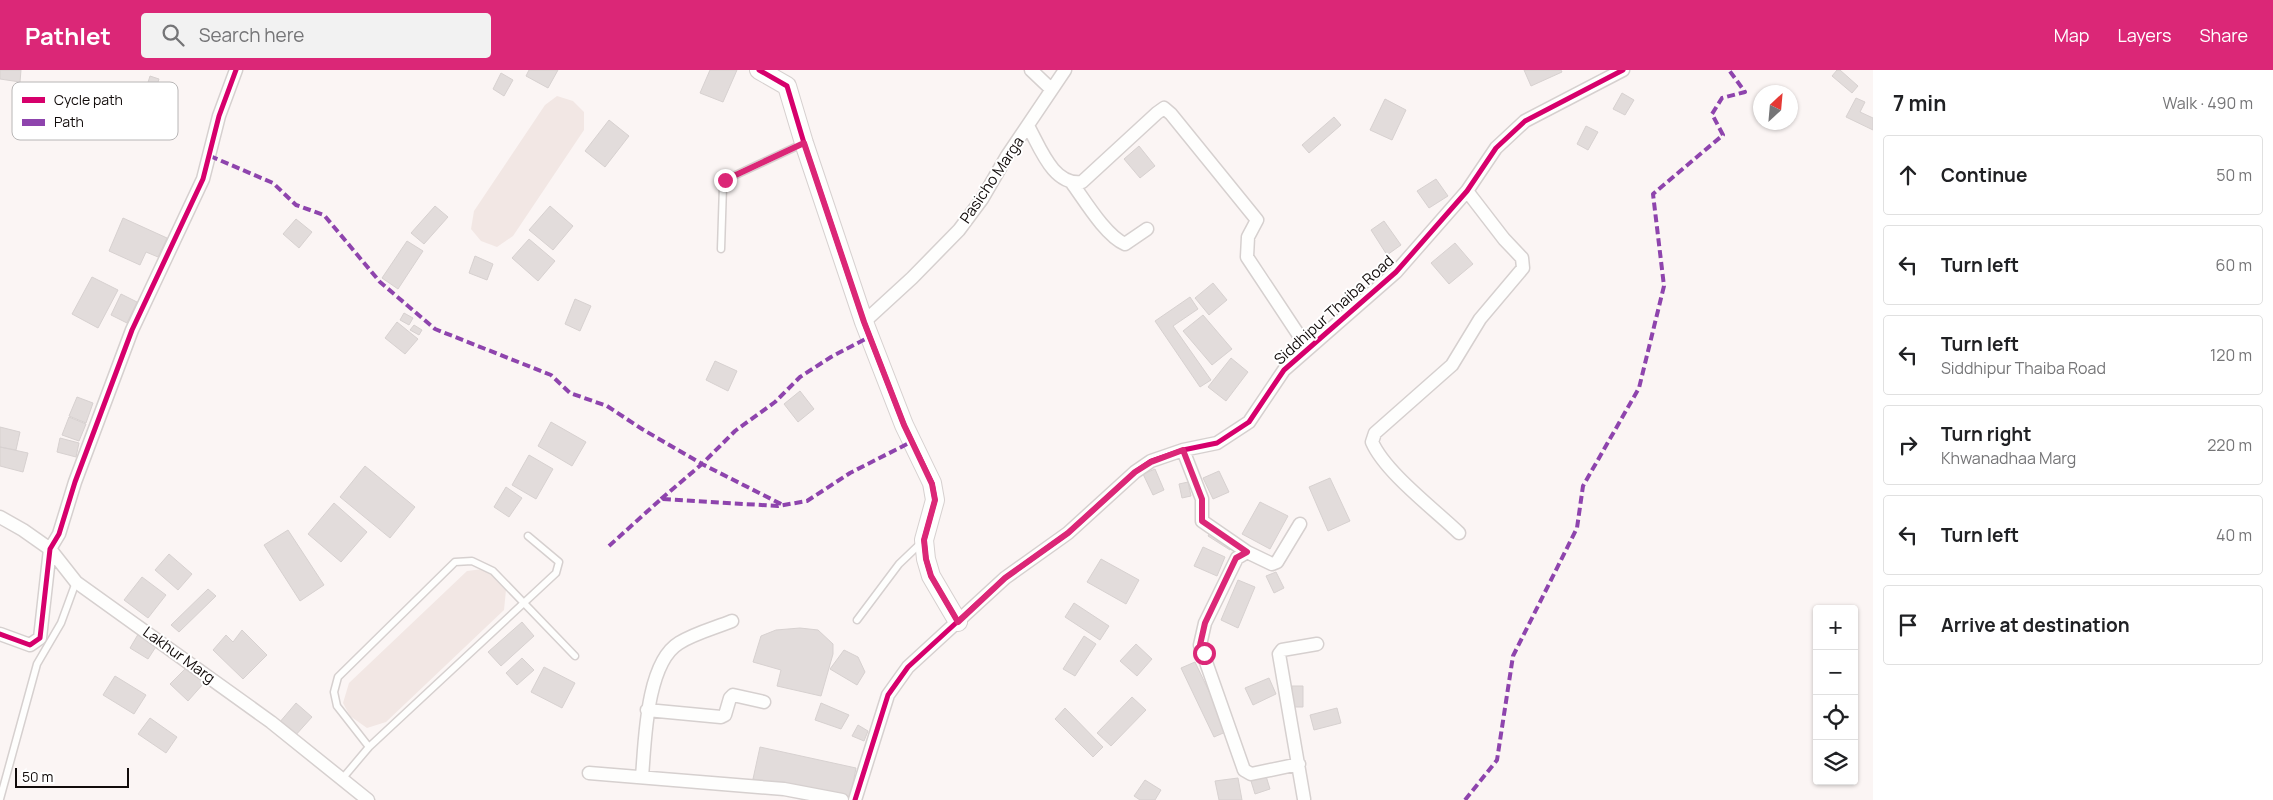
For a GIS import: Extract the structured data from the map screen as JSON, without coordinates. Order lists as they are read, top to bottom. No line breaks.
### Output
{"streets":{"street":["Pasicho Marga","Siddhipur Thaiba Road","Lakhur Marg"]},"legend":["Cycle path","Path"],"scale_bar":"50 m","north":"top right","page":{"header":"Pathlet","search":"Search here","nav":["Map","Layers","Share"],"heading":["7 min","Walk · 490 m"],"list":[["Continue","50 m"],["Turn left","60 m"],["Turn left","Siddhipur Thaiba Road","120 m"],["Turn right","Khwanadhaa Marg","220 m"],["Turn left","40 m"],"Arrive at destination"],"map_buttons":["+","−"],"scale":"50 m"}}
